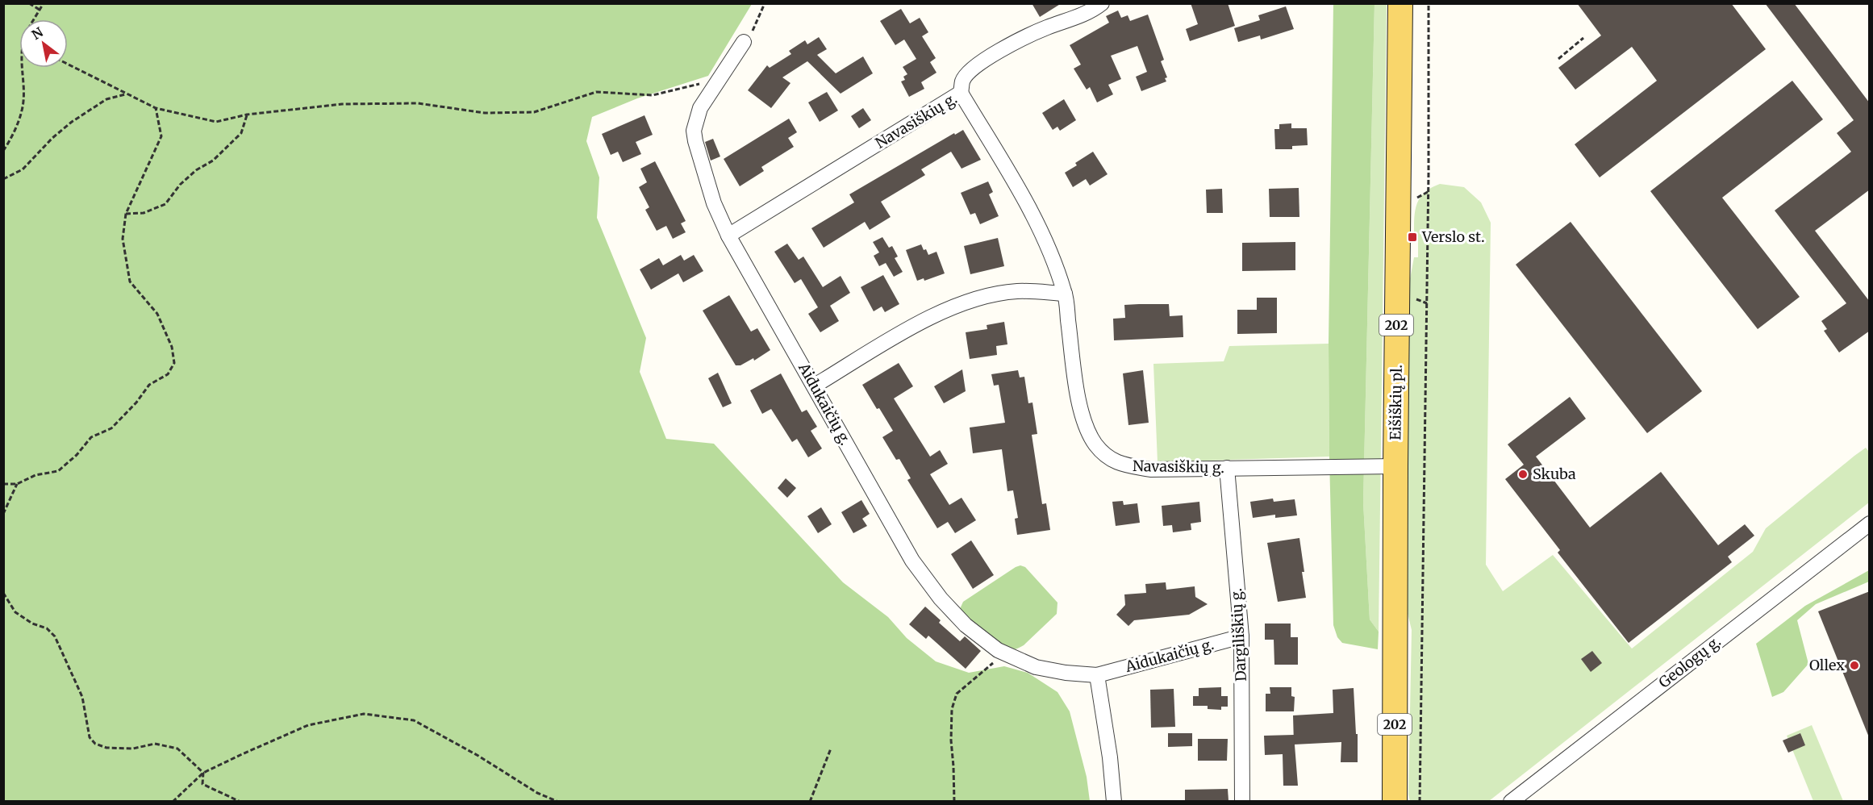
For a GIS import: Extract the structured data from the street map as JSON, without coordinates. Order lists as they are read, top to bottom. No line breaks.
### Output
{"streets":{"main road":["202","Eišiškių pl."],"street":["Navasiškių g.","Aidukaičių g.","Dargiliškių g.","Geologų g."]},"crossings":[["Navasiškių g.","Eišiškių pl."],["Navasiškių g.","Aidukaičių g."],["Navasiškių g.","Dargiliškių g."],["Aidukaičių g.","Dargiliškių g."]],"places":{"transit":["Verslo st."],"other":["Skuba","Ollex"]},"north":"top left"}
